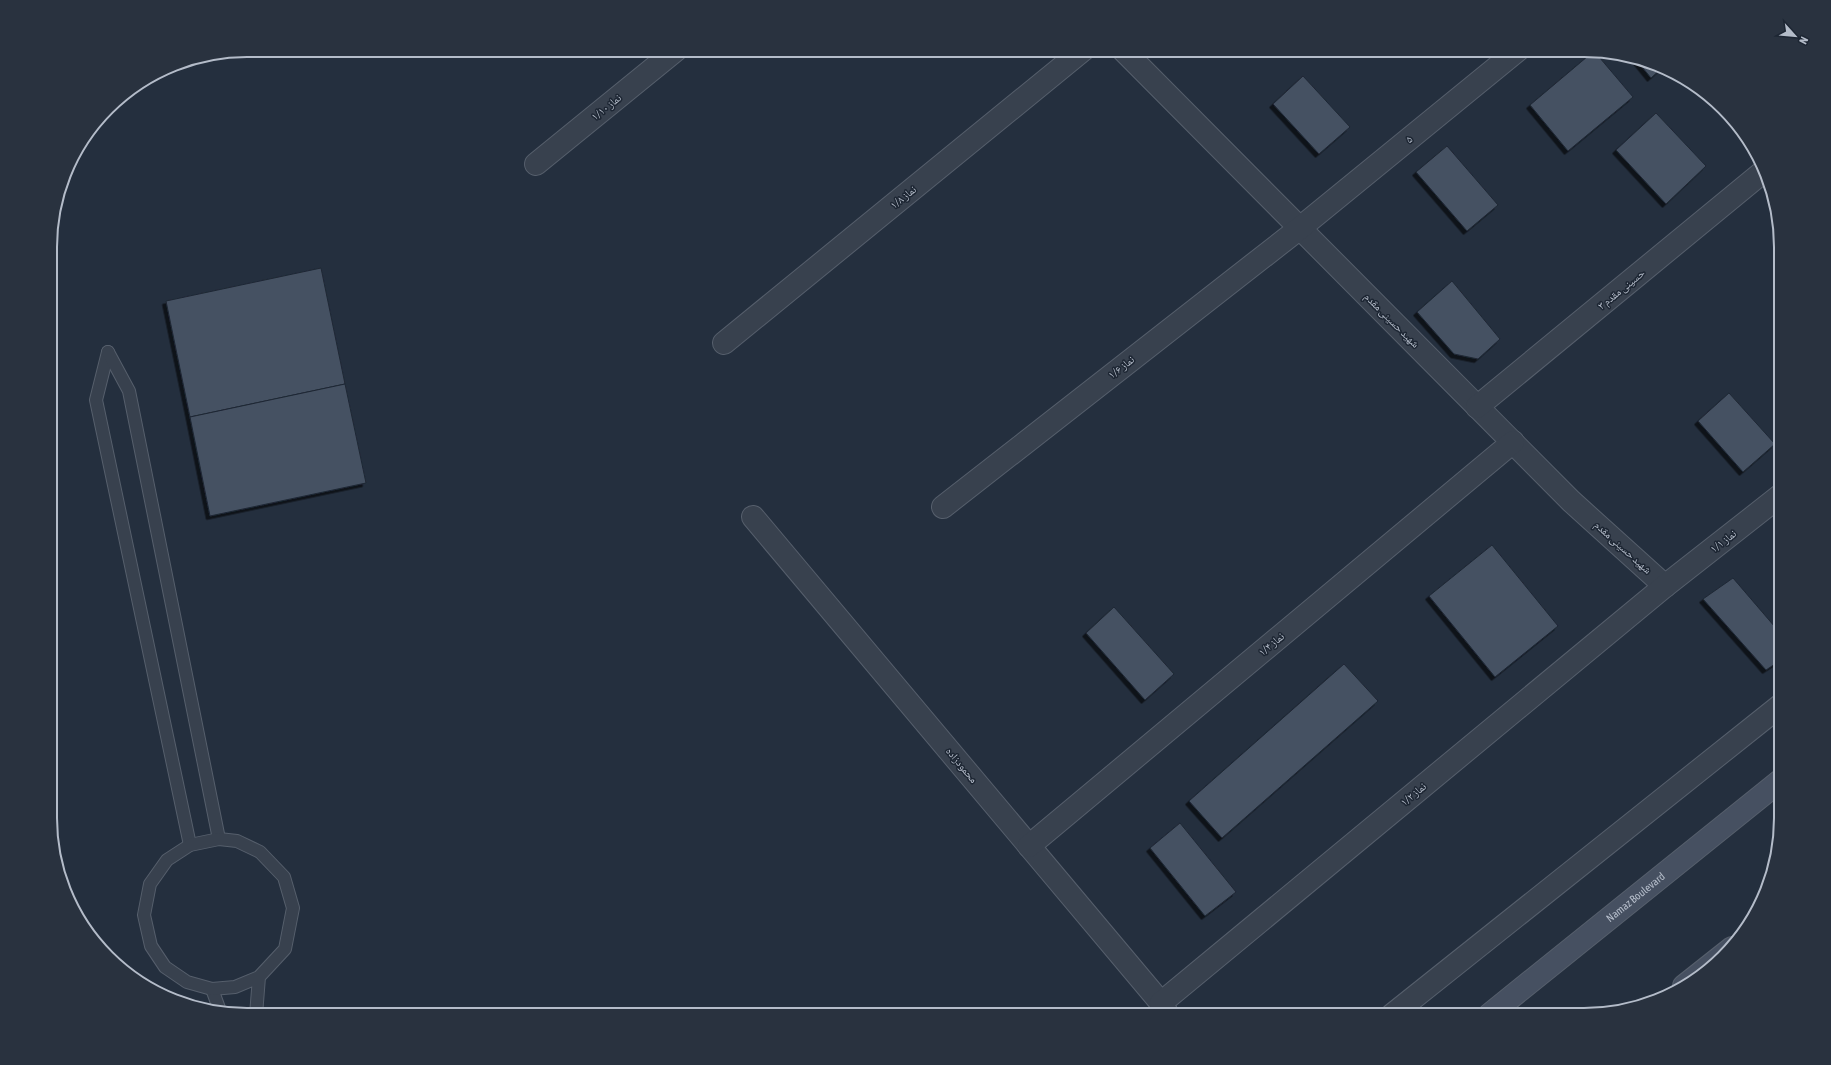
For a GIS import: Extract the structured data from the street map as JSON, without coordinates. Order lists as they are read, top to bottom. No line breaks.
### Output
{"streets":{"main road":["Namaz Boulevard"],"street":["نماز ۱/۱۰","۵","نماز ۱/۸","حسینی مقدم ۳","شهید حسینی مقدم","نماز ۱/۶","نماز ۱/۱","نماز ۱/۴","محمودزاده","نماز ۱/۲"]},"crossings":[["۵","شهید حسینی مقدم"],["۵","نماز ۱/۶"],["حسینی مقدم ۳","شهید حسینی مقدم"],["شهید حسینی مقدم","نماز ۱/۶"],["شهید حسینی مقدم","نماز ۱/۱"],["شهید حسینی مقدم","نماز ۱/۴"],["شهید حسینی مقدم","نماز ۱/۲"],["نماز ۱/۱","نماز ۱/۲"],["نماز ۱/۴","محمودزاده"]],"north":"bottom right"}
